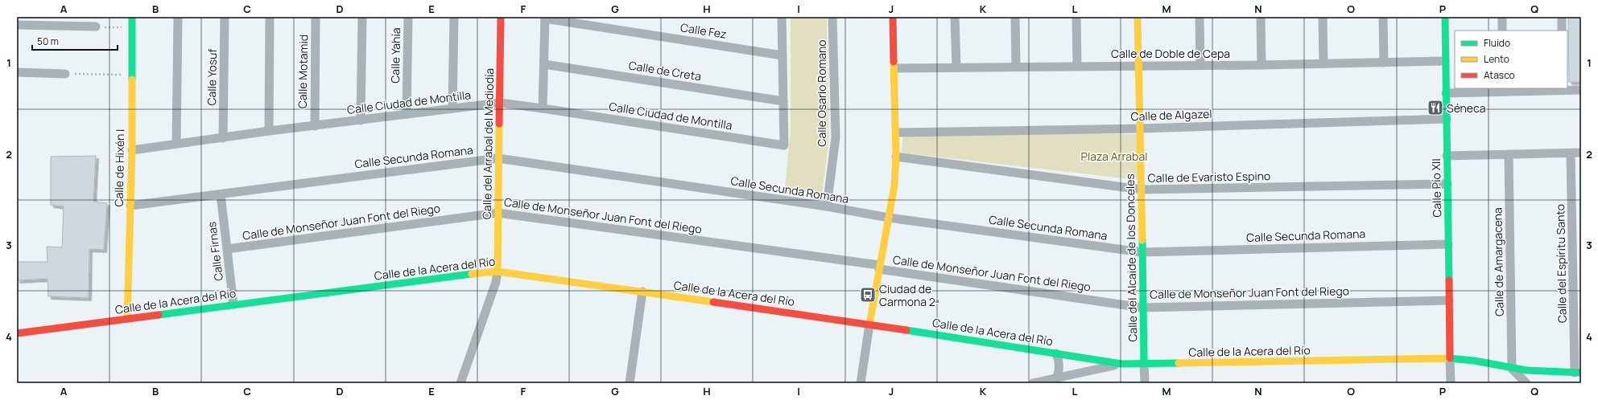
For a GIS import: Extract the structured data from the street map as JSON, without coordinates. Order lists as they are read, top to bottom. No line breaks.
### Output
{"streets":{"street":["Calle Fez","Calle de Doble de Cepa","Calle Yahía","Calle de Creta","Calle Motamid","Calle Yosuf","Calle Osario Romano","Calle Ciudad de Montilla","Calle de Algazel","Calle del Arrabal del Mediodía","Calle Secunda Romana","Calle de Hixén I","Calle de Evaristo Espino","Calle Pío XII","Calle de Monseñor Juan Font del Riego","Calle Firnas","Calle del Alcaide de los Donceles","Calle de Amargacena","Calle del Espíritu Santo","Calle de la Acera del Río"]},"crossings":[["Calle de Doble de Cepa","Calle Pío XII"],["Calle de Doble de Cepa","Calle del Alcaide de los Donceles"],["Calle Yahía","Calle Ciudad de Montilla"],["Calle de Creta","Calle Ciudad de Montilla"],["Calle Motamid","Calle Ciudad de Montilla"],["Calle Yosuf","Calle Ciudad de Montilla"],["Calle Osario Romano","Calle Secunda Romana"],["Calle Ciudad de Montilla","Calle del Arrabal del Mediodía"],["Calle Ciudad de Montilla","Calle de Hixén I"],["Calle de Algazel","Calle Pío XII"],["Calle de Algazel","Calle del Alcaide de los Donceles"],["Calle del Arrabal del Mediodía","Calle Secunda Romana"],["Calle del Arrabal del Mediodía","Calle de Monseñor Juan Font del Riego"],["Calle del Arrabal del Mediodía","Calle de la Acera del Río"],["Calle Secunda Romana","Calle de Hixén I"],["Calle Secunda Romana","Calle Pío XII"],["Calle Secunda Romana","Calle Firnas"],["Calle Secunda Romana","Calle del Alcaide de los Donceles"],["Calle de Hixén I","Calle de la Acera del Río"],["Calle de Evaristo Espino","Calle Pío XII"],["Calle de Evaristo Espino","Calle del Alcaide de los Donceles"],["Calle Pío XII","Calle de Monseñor Juan Font del Riego"],["Calle Pío XII","Calle de la Acera del Río"],["Calle de Monseñor Juan Font del Riego","Calle Firnas"],["Calle de Monseñor Juan Font del Riego","Calle del Alcaide de los Donceles"],["Calle Firnas","Calle de la Acera del Río"],["Calle del Alcaide de los Donceles","Calle de la Acera del Río"],["Calle de Amargacena","Calle de la Acera del Río"],["Calle del Espíritu Santo","Calle de la Acera del Río"]],"parks":["Plaza Arrabal"],"places":{"restaurant":["Séneca"],"bus stop":["Ciudad de Carmona 2ª"]},"legend":["Fluido","Lento","Atasco"],"scale_bar":"50 m","grid":{"columns":["A","B","C","D","E","F","G","H","I","J","K","L","M","N","O","P","Q"],"rows":["1","2","3","4"]}}
